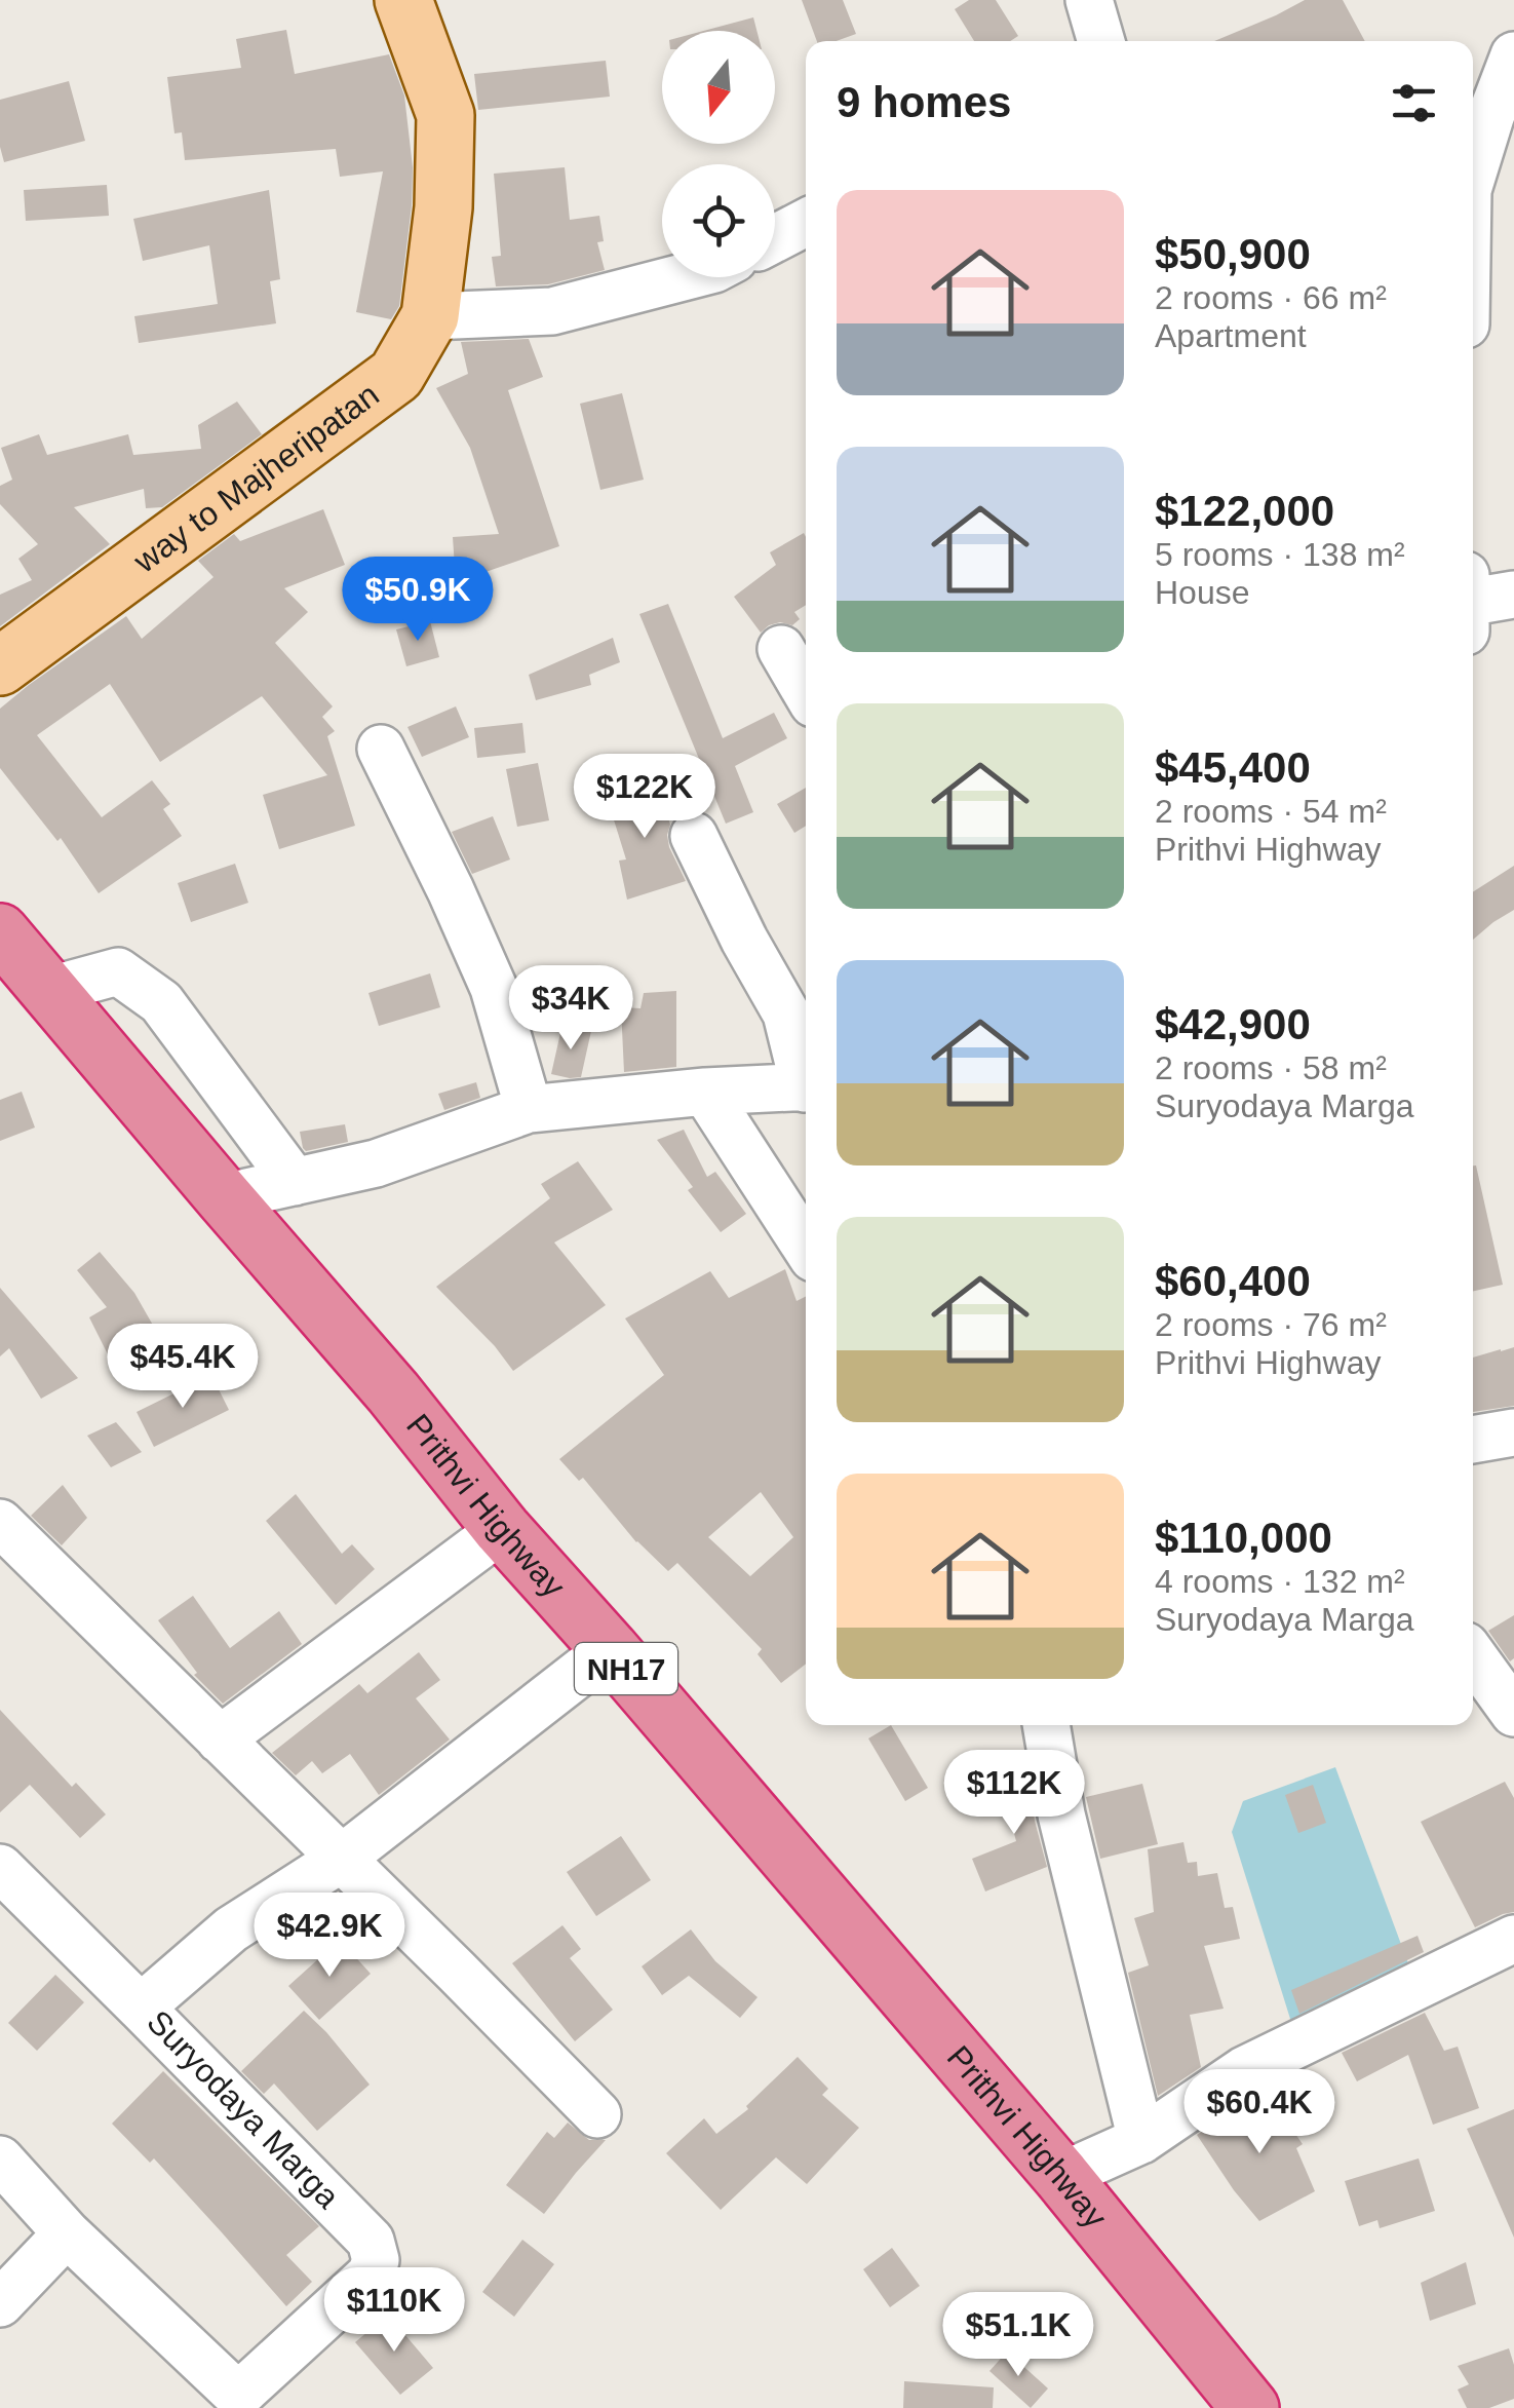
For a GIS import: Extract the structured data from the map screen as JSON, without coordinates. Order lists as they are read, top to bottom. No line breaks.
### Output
{"streets":{"highway":["Prithvi Highway","NH17"],"main road":["way to Majheripatan"],"street":["Suryodaya Marga"]},"crossings":[["Prithvi Highway","Suryodaya Marga"]],"north":"bottom","page":{"heading":"9 homes","list":[{"name":"$50,900","note":"2 rooms · 66 m² · Apartment"},{"name":"$122,000","note":"5 rooms · 138 m² · House"},{"name":"$45,400","note":"2 rooms · 54 m² · Prithvi Highway"},{"name":"$42,900","note":"2 rooms · 58 m² · Suryodaya Marga"},{"name":"$60,400","note":"2 rooms · 76 m² · Prithvi Highway"},{"name":"$110,000","note":"4 rooms · 132 m² · Suryodaya Marga"}],"price":["$50.9K","$122K","$34K","$45.4K","$112K","$42.9K","$60.4K","$110K","$51.1K"]}}
